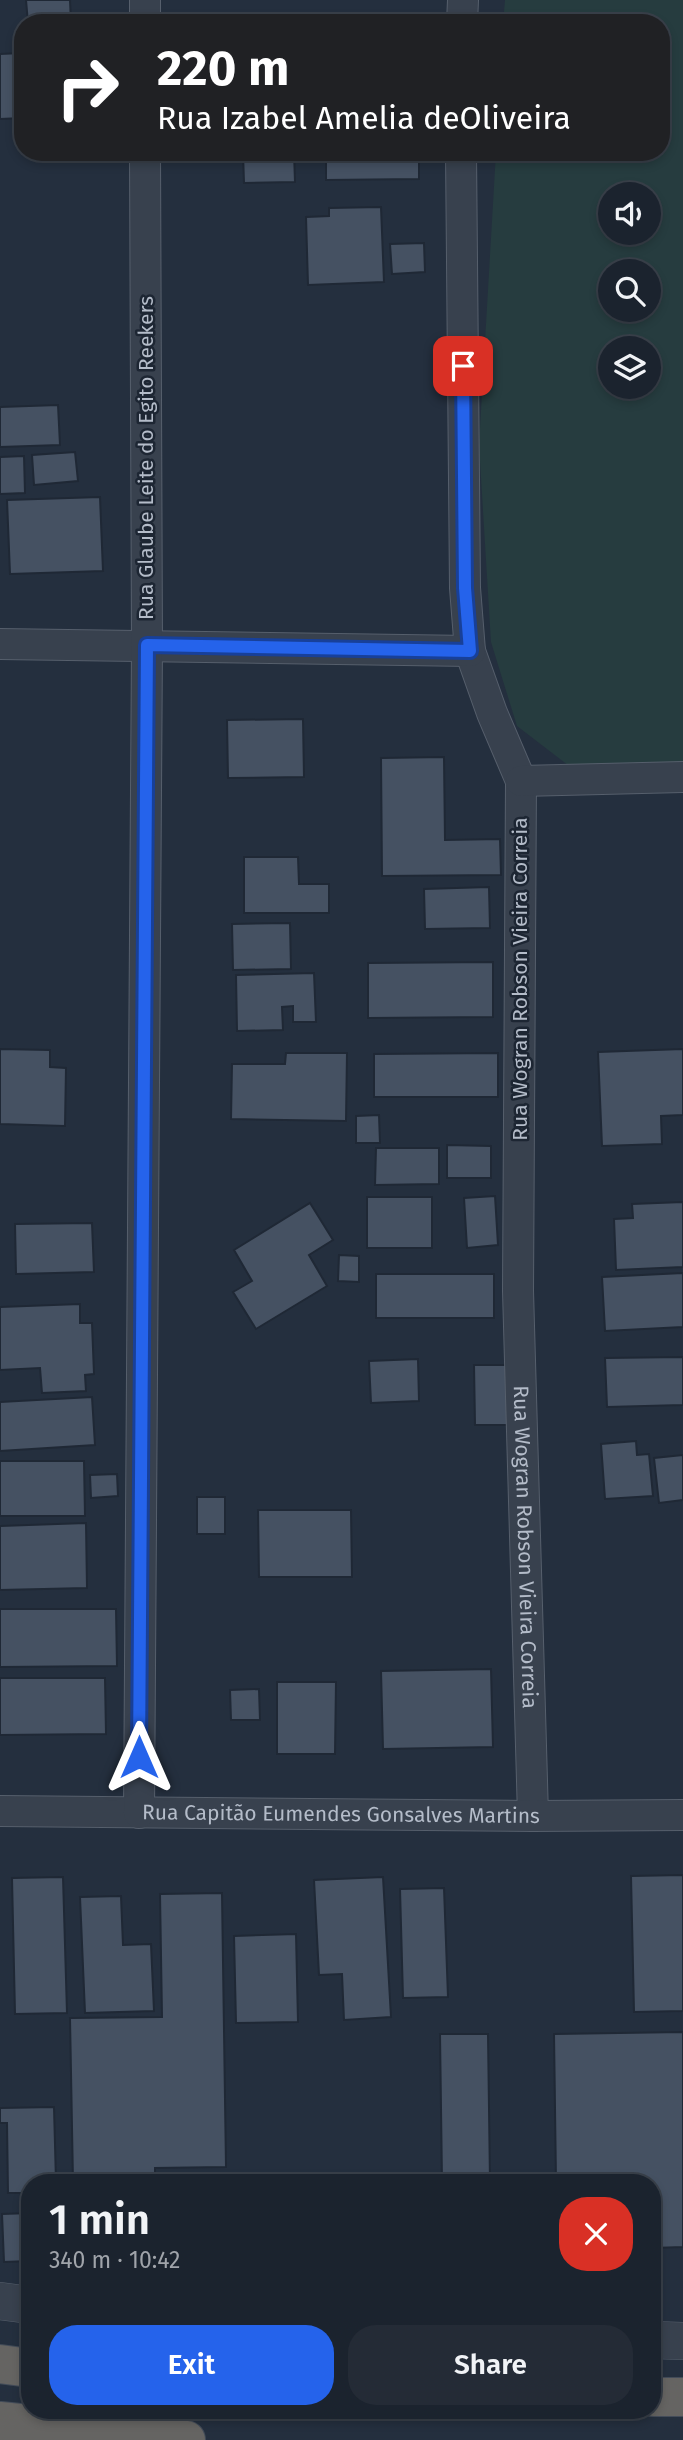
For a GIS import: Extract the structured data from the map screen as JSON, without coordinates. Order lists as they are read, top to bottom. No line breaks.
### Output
{"streets":{"street":["Rua Glaube Leite do Egito Reekers","Rua Wogran Robson Vieira Correia","Rua Capitão Eumendes Gonsalves Martins"]},"crossings":[["Rua Glaube Leite do Egito Reekers","Rua Capitão Eumendes Gonsalves Martins"],["Rua Wogran Robson Vieira Correia","Rua Capitão Eumendes Gonsalves Martins"]],"page":{"turn":["220 m","Rua Izabel Amelia deOliveira"],"heading":["1 min","340 m · 10:42"],"buttons":["Exit","Share"]}}
